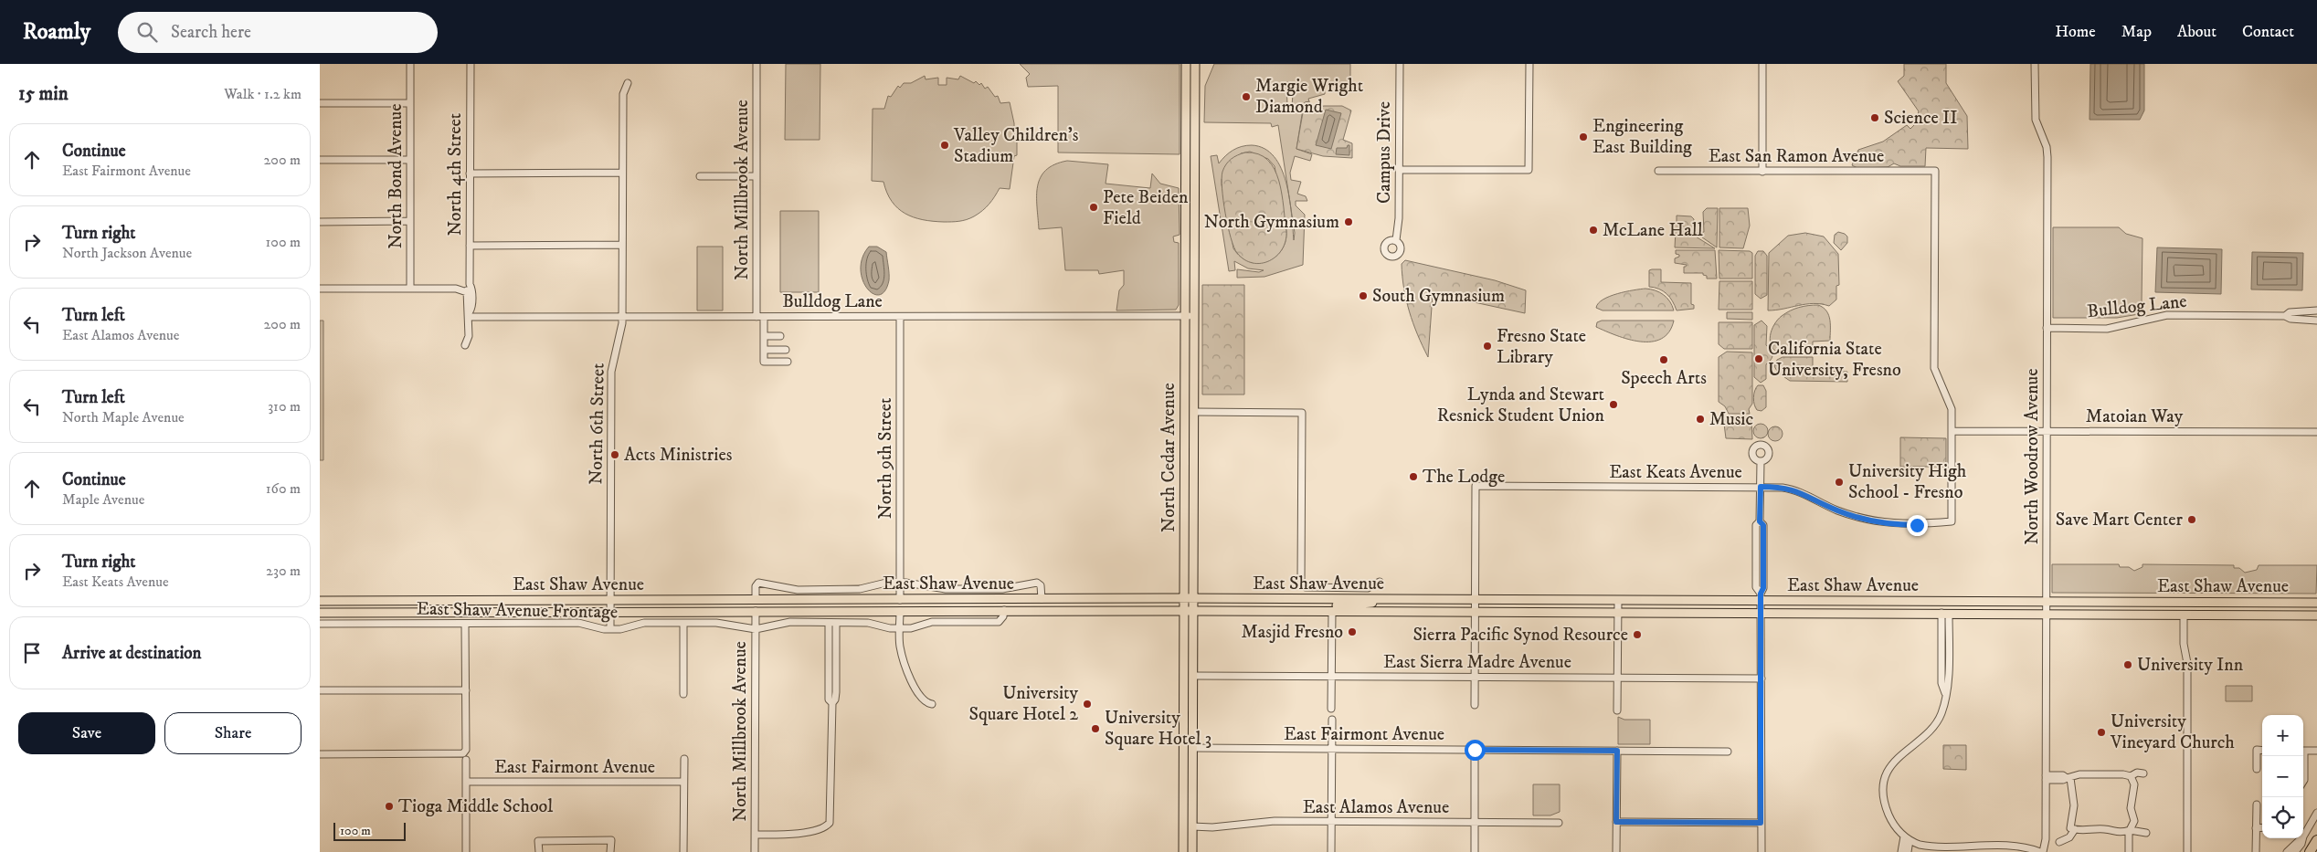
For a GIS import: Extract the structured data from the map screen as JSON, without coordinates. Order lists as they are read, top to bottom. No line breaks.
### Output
{"streets":{"main road":["North Cedar Avenue","East Shaw Avenue"],"street":["Campus Drive","East San Ramon Avenue","North 4th Street","North Bond Avenue","North Millbrook Avenue","Bulldog Lane","Matoian Way","North 6th Street","North Woodrow Avenue","North 9th Street","East Keats Avenue","East Shaw Avenue Frontage","East Sierra Madre Avenue","East Fairmont Avenue","East Alamos Avenue"]},"crossings":[["East San Ramon Avenue","Matoian Way"],["East San Ramon Avenue","East Keats Avenue"],["North 4th Street","Bulldog Lane"],["North Millbrook Avenue","Bulldog Lane"],["North Millbrook Avenue","East Shaw Avenue"],["North Millbrook Avenue","East Shaw Avenue Frontage"],["Bulldog Lane","North 6th Street"],["Bulldog Lane","North Woodrow Avenue"],["Bulldog Lane","North Cedar Avenue"],["Bulldog Lane","North 9th Street"],["Matoian Way","North Woodrow Avenue"],["Matoian Way","East Keats Avenue"],["North 6th Street","East Shaw Avenue"],["North 6th Street","East Shaw Avenue Frontage"],["North Woodrow Avenue","East Shaw Avenue"],["North Cedar Avenue","East Shaw Avenue"],["North Cedar Avenue","East Sierra Madre Avenue"],["North Cedar Avenue","East Fairmont Avenue"],["North Cedar Avenue","East Alamos Avenue"],["North 9th Street","East Shaw Avenue"],["East Keats Avenue","East Shaw Avenue"],["East Shaw Avenue","East Shaw Avenue Frontage"]],"places":["Margie Wright Diamond","Science II","Engineering East Building","Valley Children's Stadium","Pete Beiden Field","North Gymnasium","McLane Hall","South Gymnasium","Fresno State Library","California State University, Fresno","Speech Arts","Lynda and Stewart Resnick Student Union","Music","Acts Ministries","The Lodge","University High School - Fresno","Save Mart Center","Masjid Fresno","Sierra Pacific Synod Resource","University Inn","University Square Hotel 2","University Square Hotel 3","University Vineyard Church","Tioga Middle School"],"scale_bar":"100 m","page":{"header":"Roamly","search":"Search here","nav":["Home","Map","About","Contact"],"heading":["15 min","Walk · 1.2 km"],"list":[["Continue","East Fairmont Avenue","200 m"],["Turn right","North Jackson Avenue","100 m"],["Turn left","East Alamos Avenue","200 m"],["Turn left","North Maple Avenue","310 m"],["Continue","Maple Avenue","160 m"],["Turn right","East Keats Avenue","230 m"],"Arrive at destination"],"buttons":["Save","Share"],"map_buttons":["+","−"],"scale":"100 m"}}
